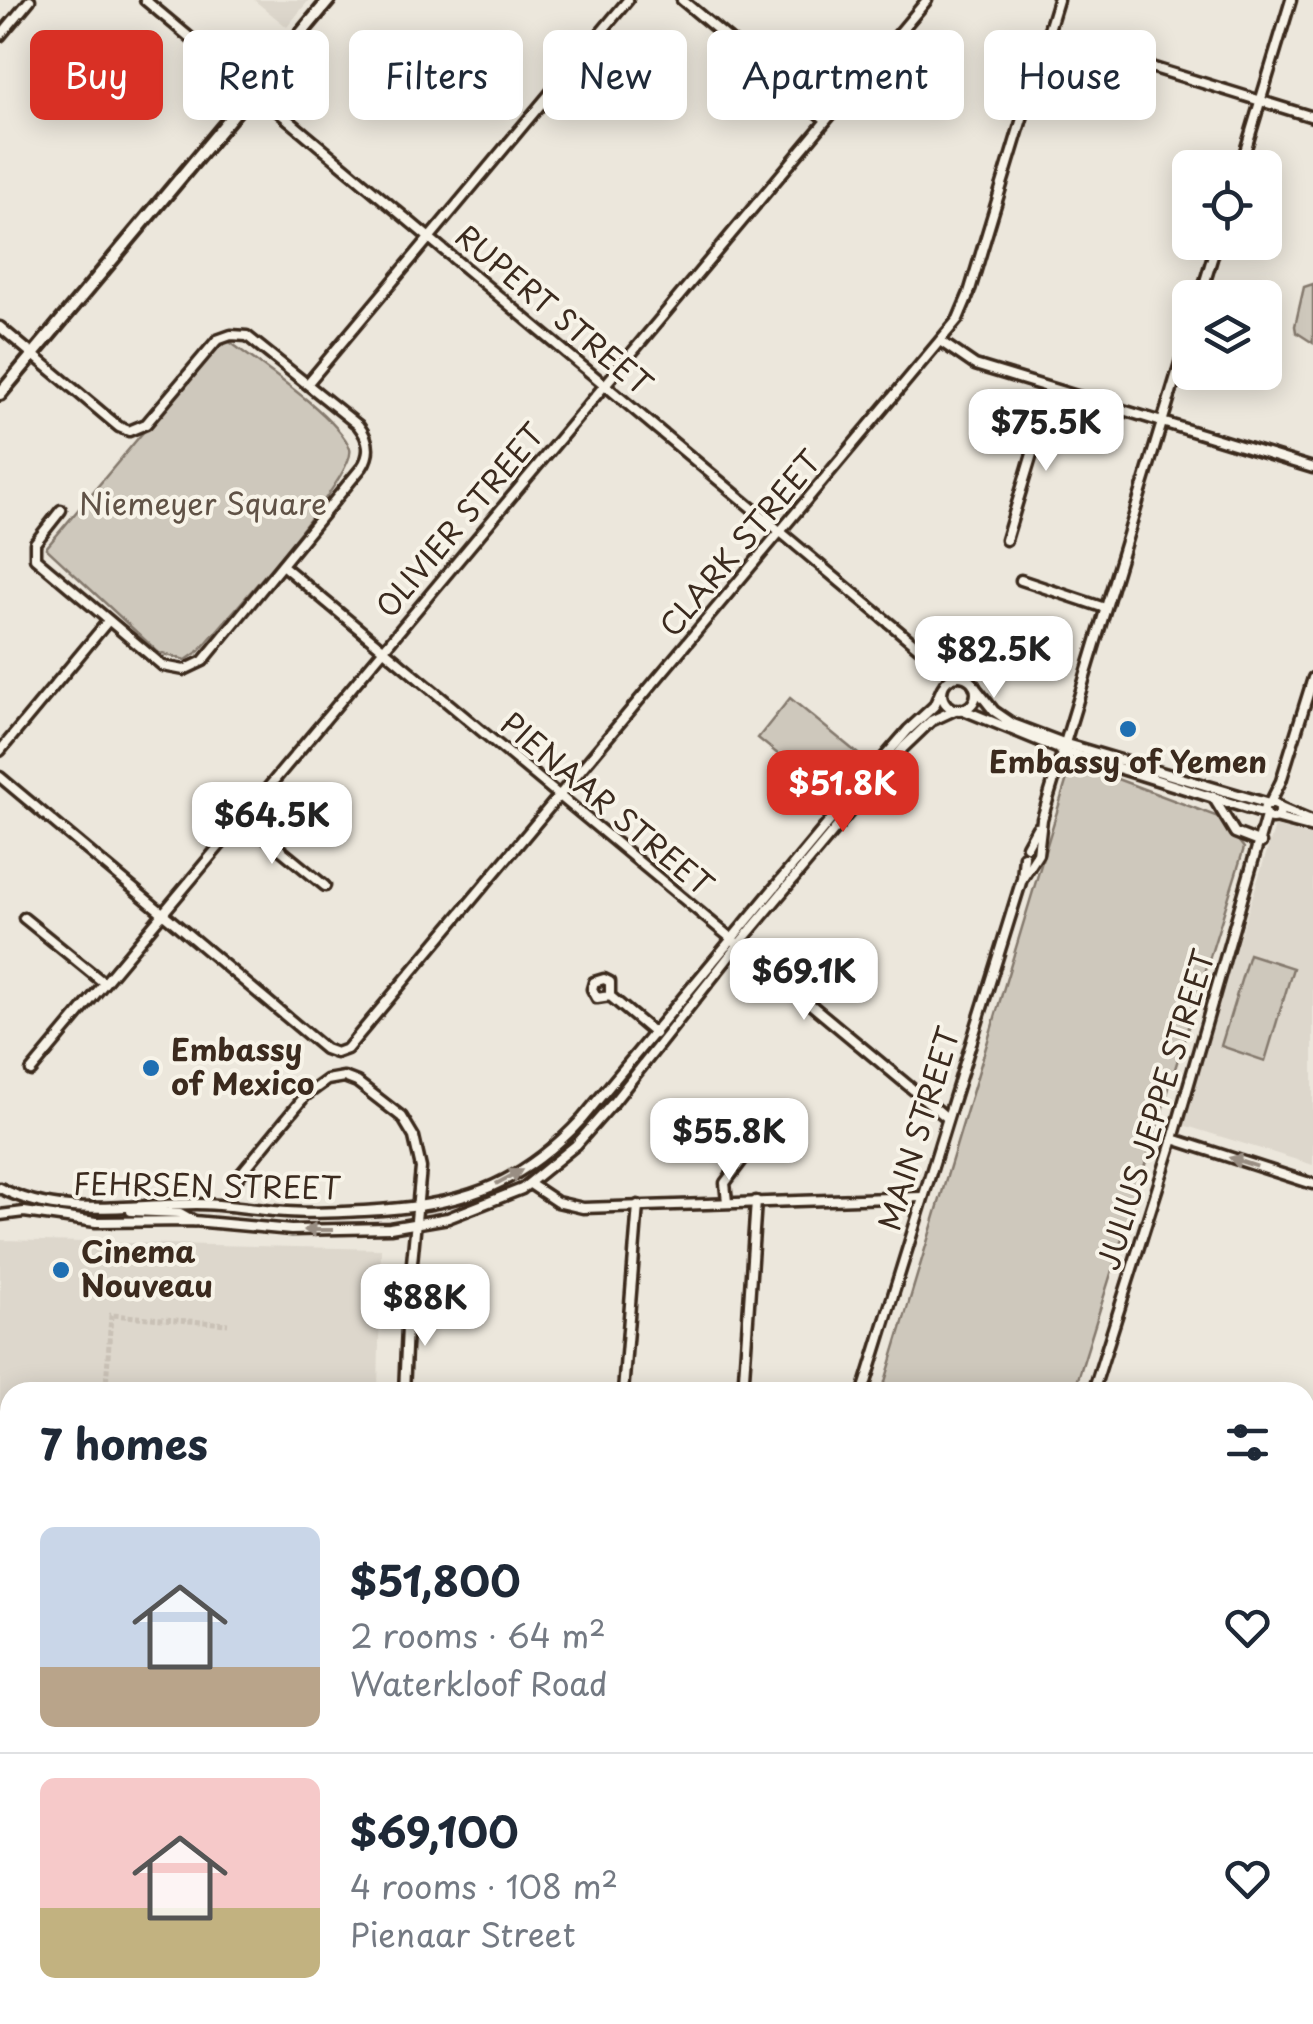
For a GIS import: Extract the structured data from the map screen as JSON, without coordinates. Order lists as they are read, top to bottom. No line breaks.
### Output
{"streets":{"street":["RUPERT STREET","OLIVIER STREET","CLARK STREET","PIENAAR STREET","JULIUS JEPPE STREET","MAIN STREET","FEHRSEN STREET"]},"crossings":[["RUPERT STREET","OLIVIER STREET"],["RUPERT STREET","CLARK STREET"],["OLIVIER STREET","CLARK STREET"],["OLIVIER STREET","PIENAAR STREET"],["CLARK STREET","PIENAAR STREET"],["PIENAAR STREET","MAIN STREET"]],"parks":["Niemeyer Square"],"places":["Embassy of Yemen","Embassy of Mexico","Cinema Nouveau"],"page":{"chip":["Buy","Rent","Filters","New","Apartment","House"],"price":["$75.5K","$82.5K","$51.8K","$64.5K","$69.1K","$55.8K","$88K"],"heading":"7 homes","list":[{"name":"$51,800","note":"2 rooms · 64 m² · Waterkloof Road"},{"name":"$69,100","note":"4 rooms · 108 m² · Pienaar Street"}]}}
